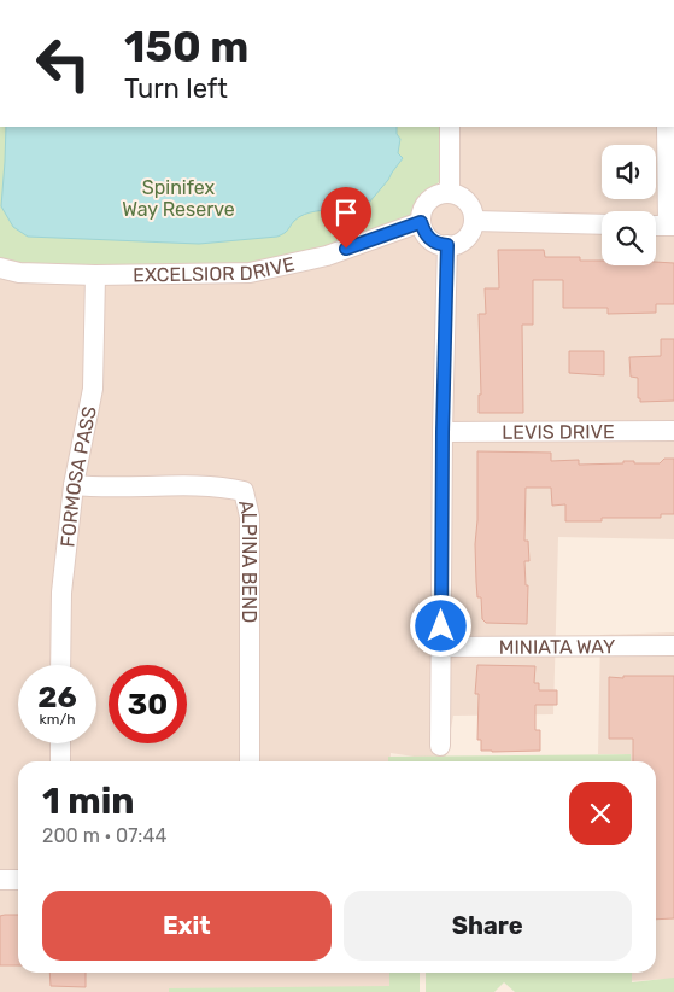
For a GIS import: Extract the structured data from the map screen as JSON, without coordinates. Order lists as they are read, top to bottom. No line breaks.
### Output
{"streets":{"street":["EXCELSIOR DRIVE","LEVIS DRIVE","FORMOSA PASS","ALPINA BEND","MINIATA WAY"]},"crossings":[["EXCELSIOR DRIVE","FORMOSA PASS"],["FORMOSA PASS","ALPINA BEND"]],"parks":["Spinifex Way Reserve"],"page":{"turn":["150 m","Turn left"],"speed":"26 km/h","limit":"30","heading":["1 min","200 m · 07:44"],"buttons":["Exit","Share"]}}
